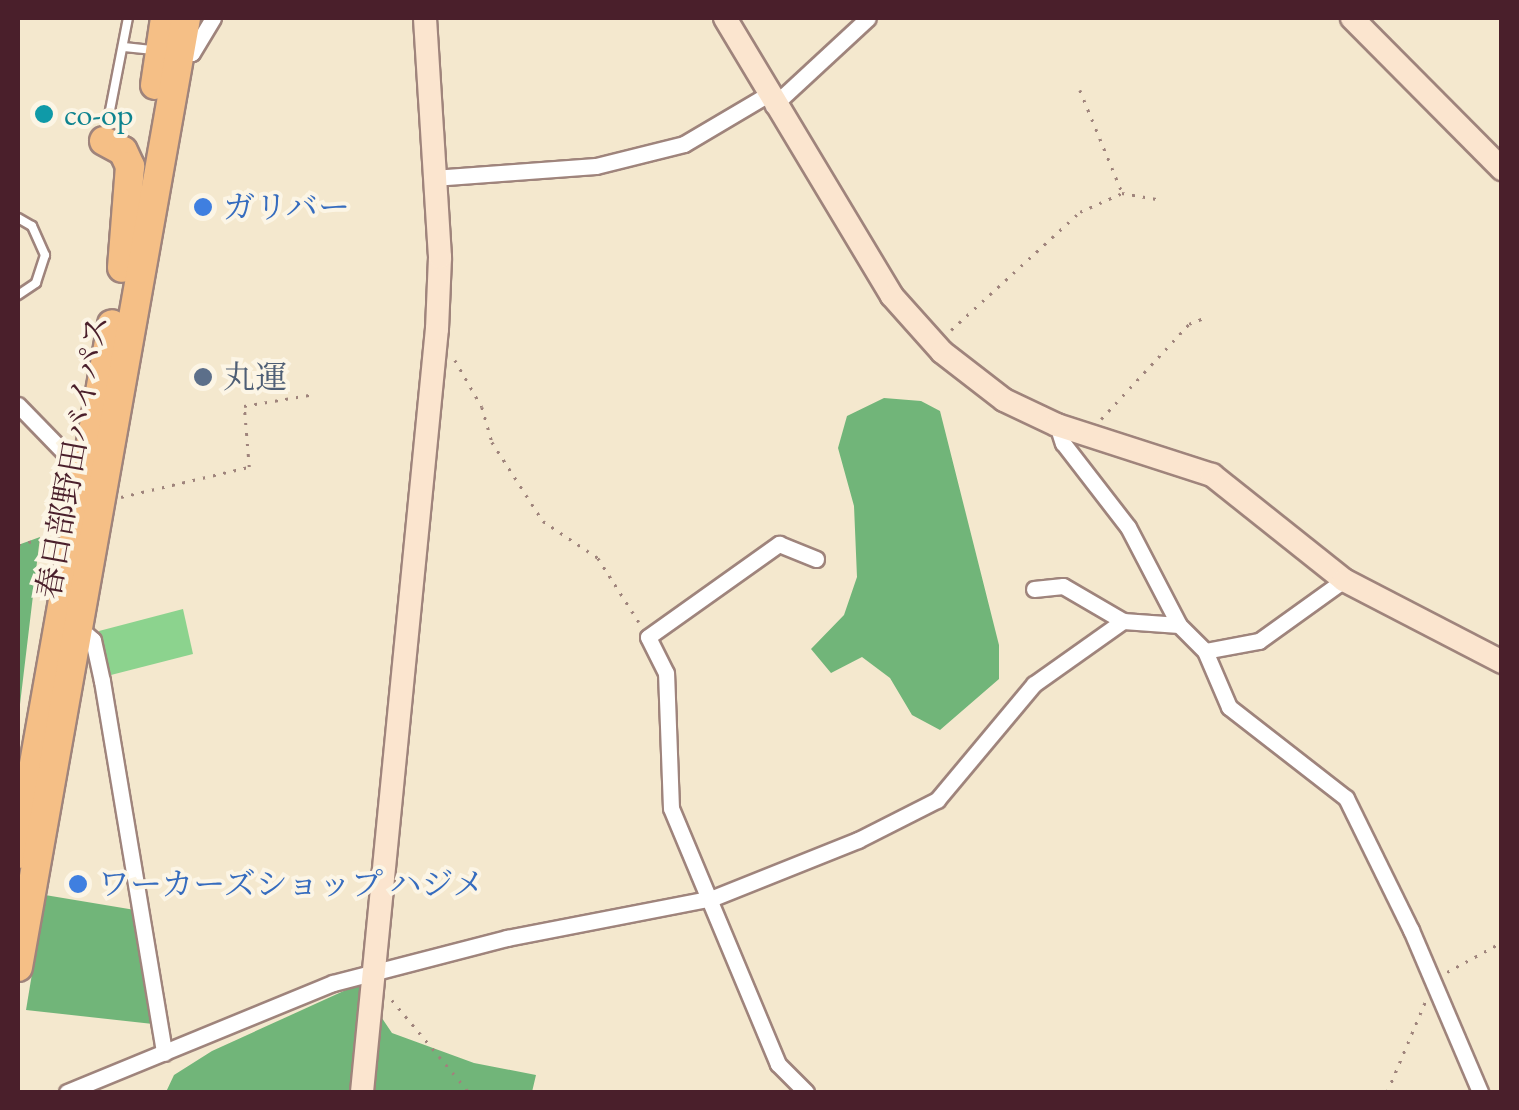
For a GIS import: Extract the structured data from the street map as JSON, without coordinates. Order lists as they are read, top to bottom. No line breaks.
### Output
{"streets":{"highway":["春日部野田バイパス"]},"places":["co-op","ガリバー","丸運","ワーカーズショップ ハジメ"]}
